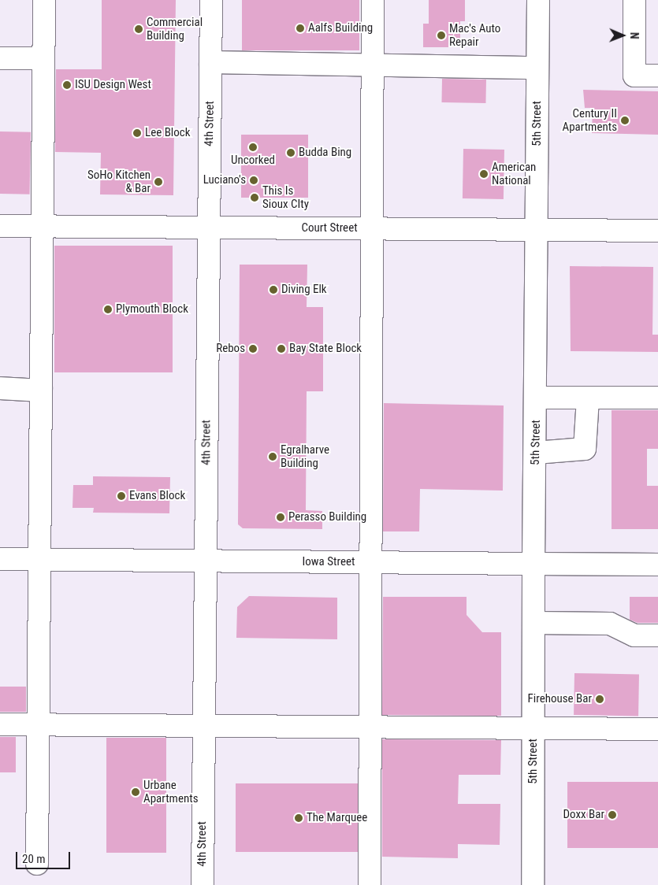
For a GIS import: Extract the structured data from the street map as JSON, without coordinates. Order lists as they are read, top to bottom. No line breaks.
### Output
{"streets":{"main road":["4th Street","5th Street","Court Street","Iowa Street"]},"crossings":[["4th Street","Court Street"],["4th Street","Iowa Street"],["5th Street","Court Street"],["5th Street","Iowa Street"]],"places":["Aalfs Building","Commercial Building","Mac's Auto Repair","ISU Design West","Century II Apartments","Lee Block","Uncorked","Budda Bing","American National","Luciano's","SoHo Kitchen & Bar","This Is Sioux CIty","Diving Elk","Plymouth Block","Rebos","Bay State Block","Egralharve Building","Evans Block","Perasso Building","Firehouse Bar","Urbane Apartments","Doxx Bar","The Marquee"],"scale_bar":"20 m","north":"right"}
